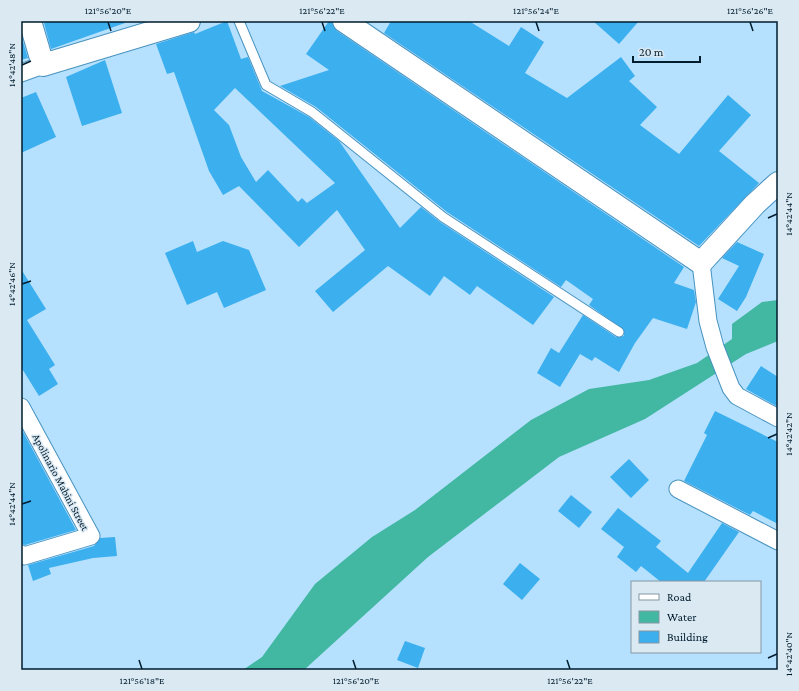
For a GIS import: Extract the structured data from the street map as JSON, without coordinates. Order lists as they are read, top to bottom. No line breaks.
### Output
{"streets":{"street":["Apolinario Mabini Street"]},"legend":["Road","Water","Building"],"scale_bar":"20 m","coordinates":["121°56'20\"E","121°56'22\"E","121°56'24\"E","121°56'26\"E","14°42'48\"N","14°42'44\"N","14°42'46\"N","14°42'42\"N","14°42'40\"N","121°56'18\"E"]}
